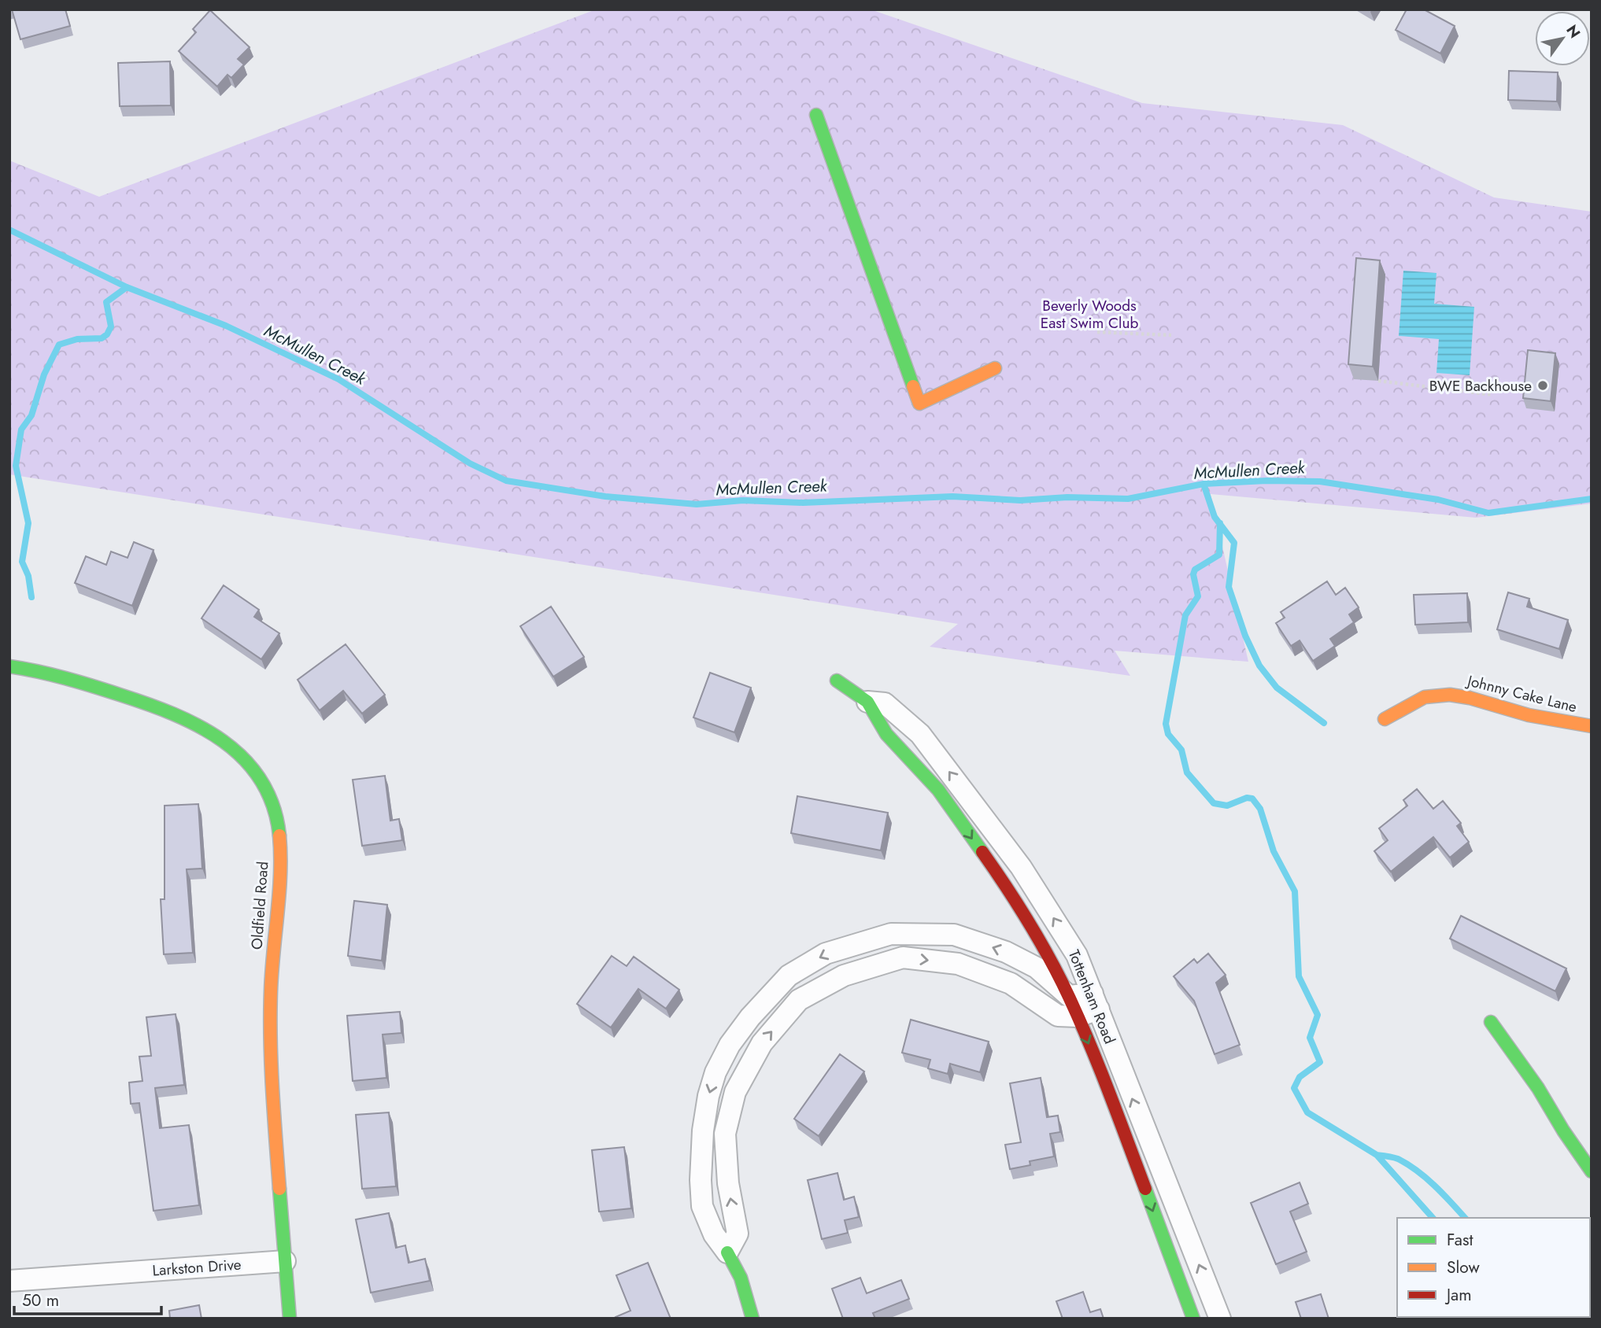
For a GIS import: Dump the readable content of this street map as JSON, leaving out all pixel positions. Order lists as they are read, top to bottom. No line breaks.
{"streets":{"street":["Johnny Cake Lane","Oldfield Road","Tottenham Road","Larkston Drive"]},"crossings":[["Oldfield Road","Larkston Drive"]],"water":["McMullen Creek"],"parks":["Beverly Woods East Swim Club"],"places":["BWE Backhouse"],"legend":["Fast","Slow","Jam"],"scale_bar":"50 m","north":"top right"}
